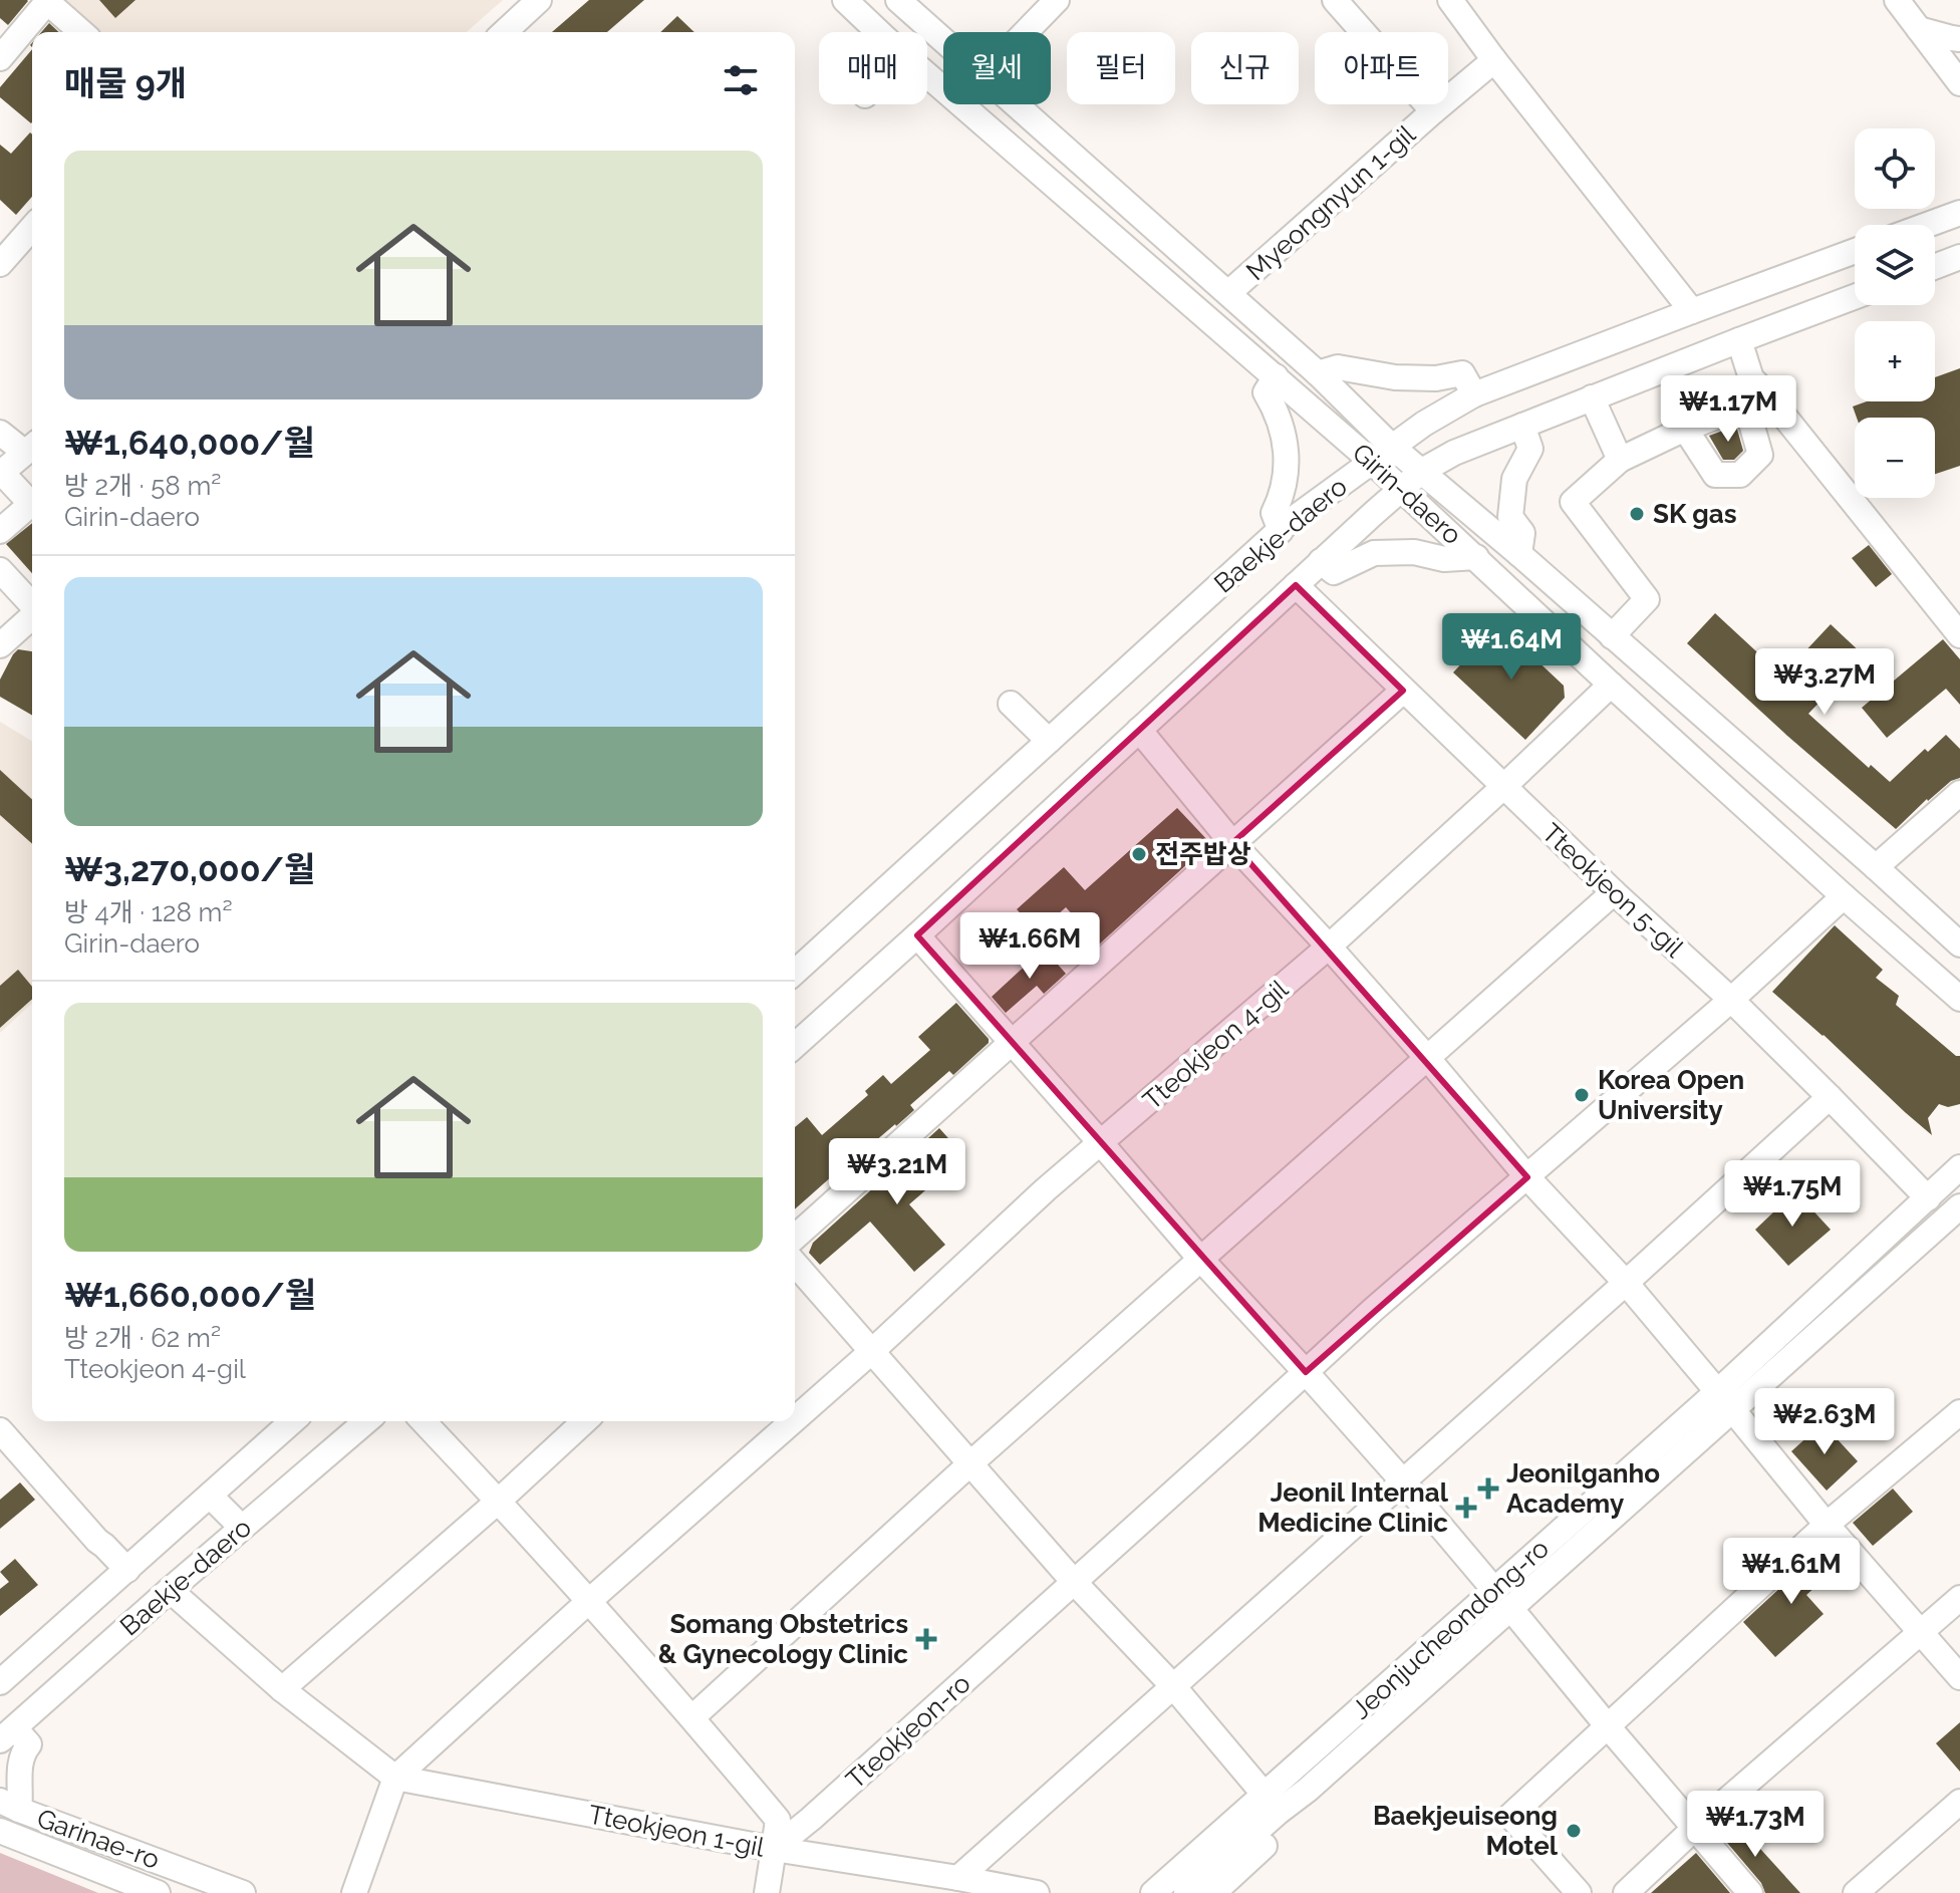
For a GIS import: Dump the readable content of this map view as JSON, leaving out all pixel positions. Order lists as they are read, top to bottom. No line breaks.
{"streets":{"street":["Myeongnyun 1-gil","Girin-daero","Baekje-daero","Tteokjeon 5-gil","Tteokjeon 4-gil","Jeonjucheondong-ro","Tteokjeon-ro","Tteokjeon 1-gil","Garinae-ro"]},"crossings":[["Myeongnyun 1-gil","Girin-daero"],["Girin-daero","Baekje-daero"],["Girin-daero","Tteokjeon 4-gil"],["Baekje-daero","Tteokjeon 5-gil"],["Baekje-daero","Tteokjeon 1-gil"],["Tteokjeon 5-gil","Tteokjeon 4-gil"],["Tteokjeon 5-gil","Jeonjucheondong-ro"],["Tteokjeon-ro","Tteokjeon 1-gil"]],"places":{"other":["SK gas","전주밥상","Korea Open University","Baekjeuiseong Motel"],"health":["Jeonilganho Academy","Jeonil Internal Medicine Clinic","Somang Obstetrics & Gynecology Clinic"]},"page":{"chip":["매매","월세","필터","신규","아파트"],"heading":"매물 9개","map_buttons":["+","−"],"list":[{"name":"₩1,640,000/월","note":"방 2개 · 58 m² · Girin-daero"},{"name":"₩3,270,000/월","note":"방 4개 · 128 m² · Girin-daero"},{"name":"₩1,660,000/월","note":"방 2개 · 62 m² · Tteokjeon 4-gil"}],"price":["₩1.17M","₩1.64M","₩3.27M","₩1.66M","₩3.21M","₩1.75M","₩2.63M","₩1.61M","₩1.73M"]}}
